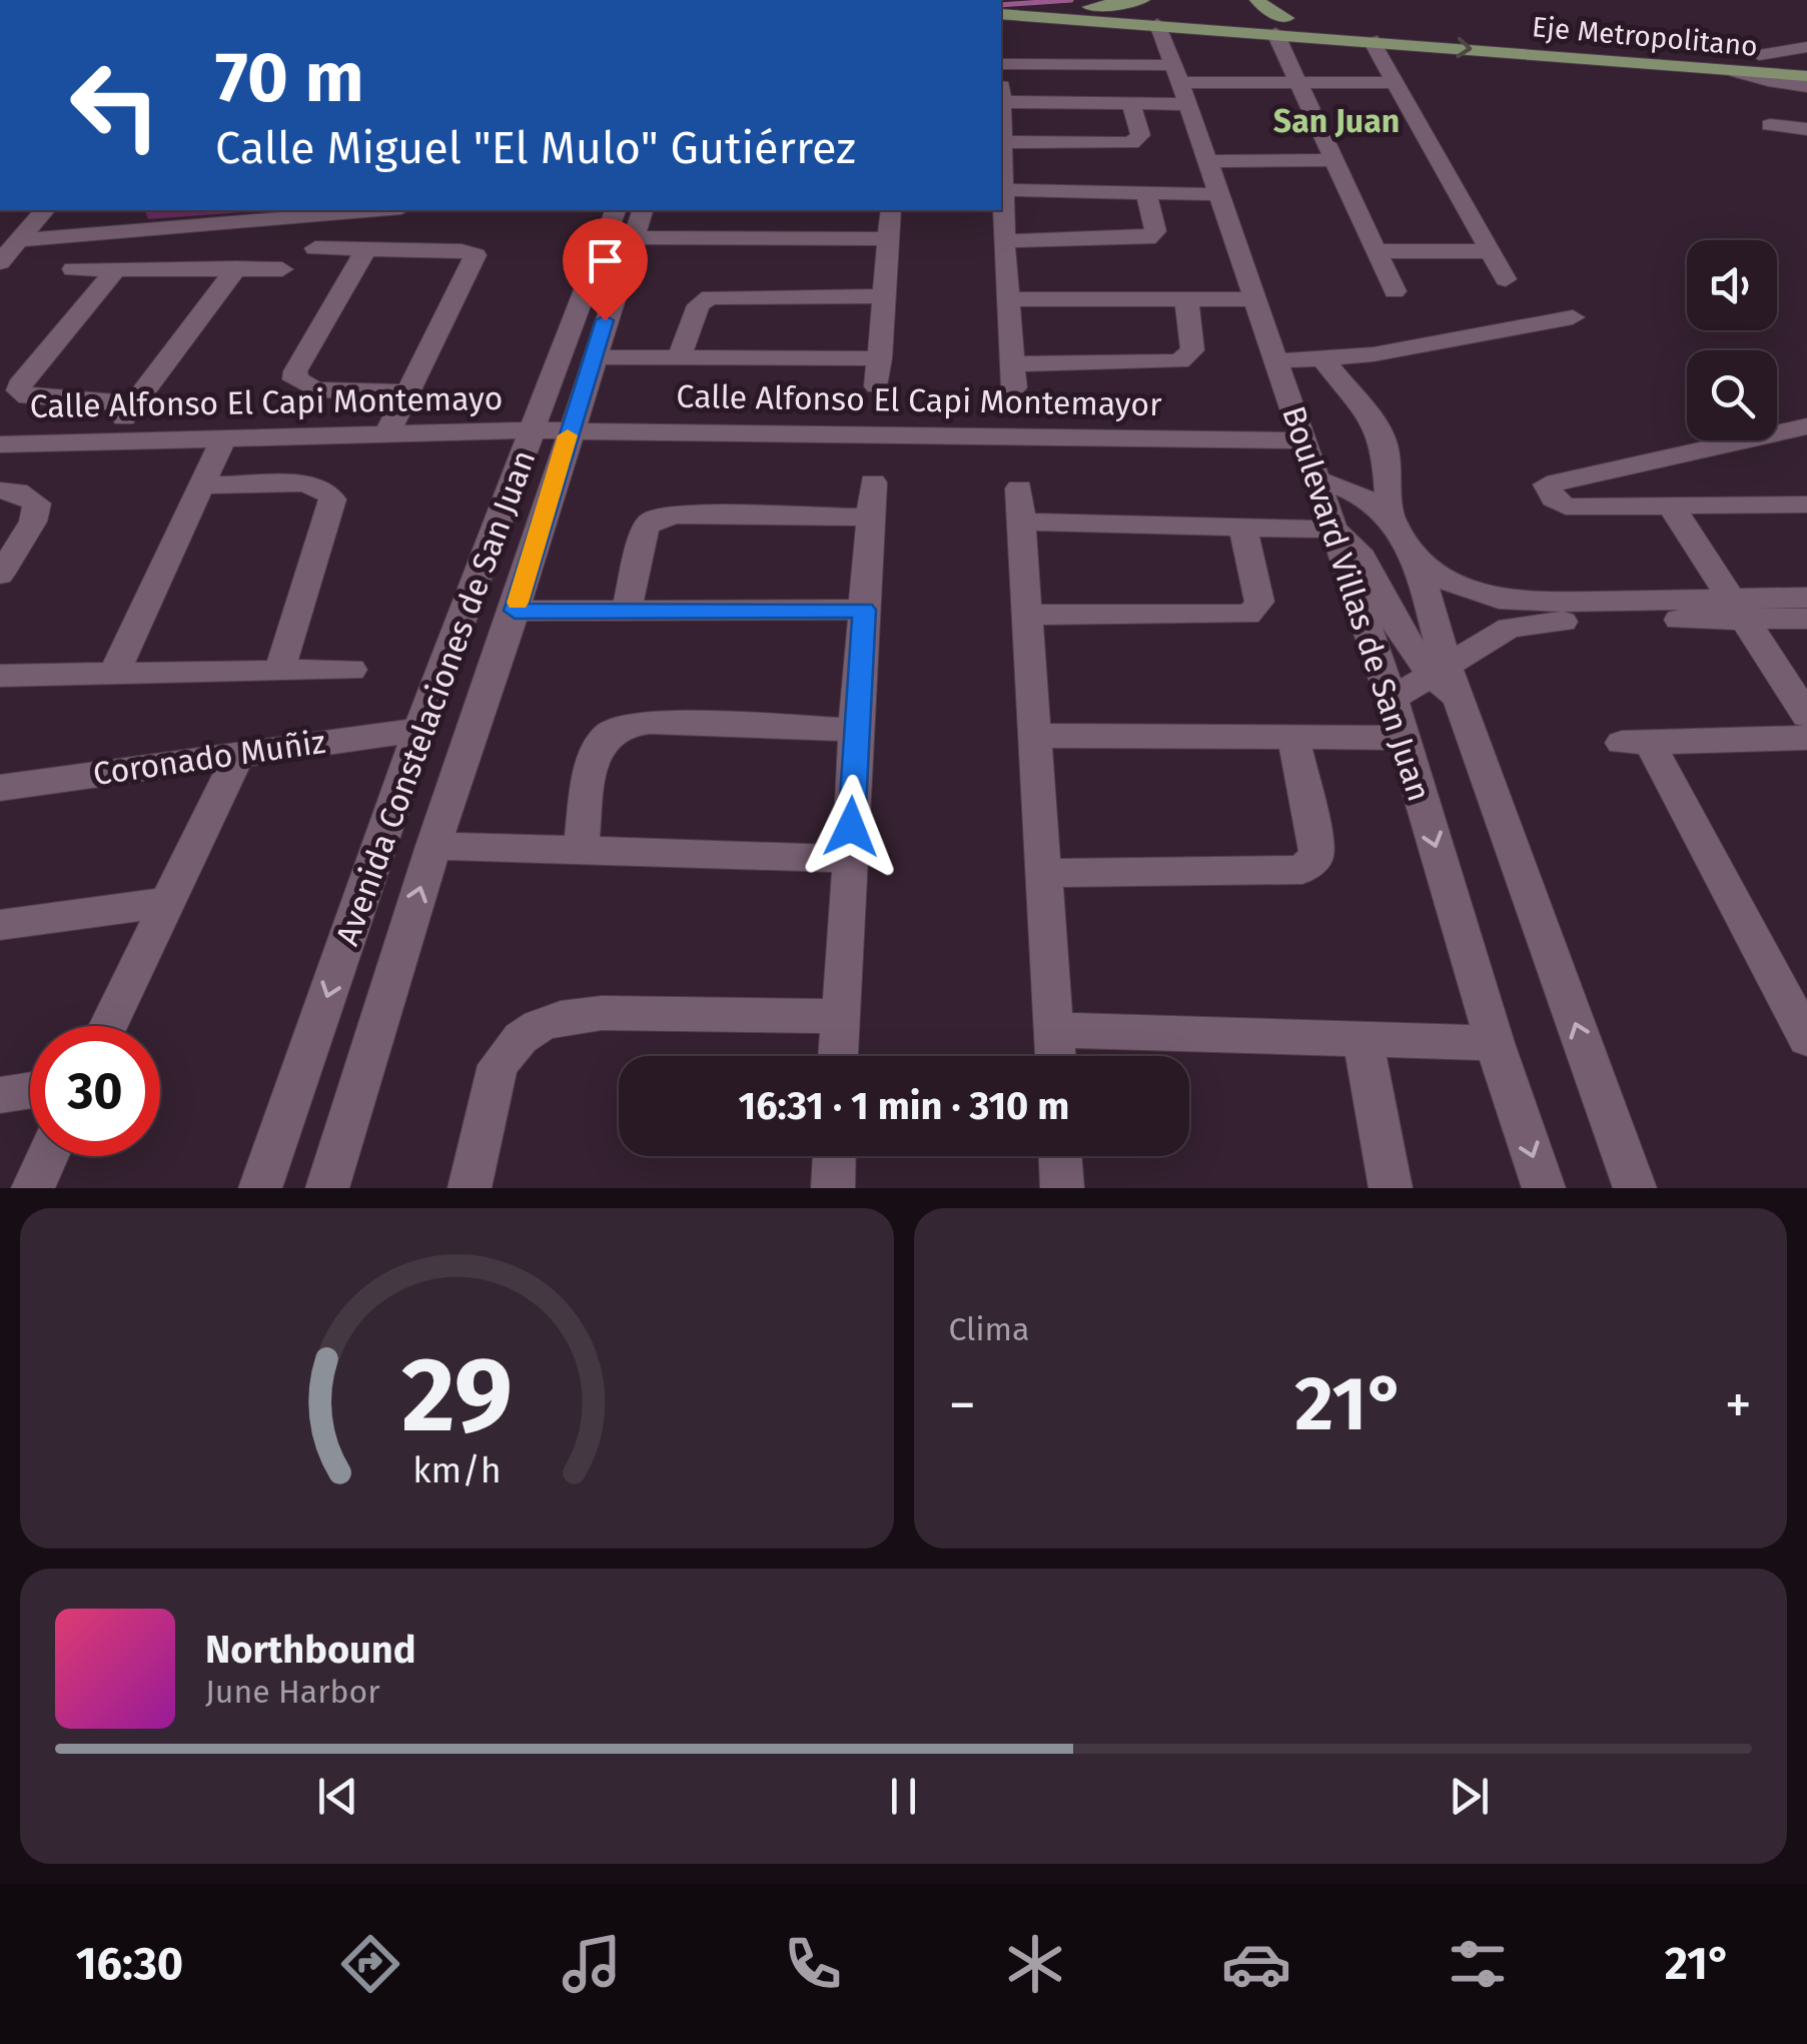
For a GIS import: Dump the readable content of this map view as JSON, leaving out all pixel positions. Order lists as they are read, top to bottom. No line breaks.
{"streets":{"main road":["Eje Metropolitano"],"street":["Calle Alfonso El Capi Montemayor","Calle Alfonso El Capi Montemayo","Boulevard Villas de San Juan","Avenida Constelaciones de San Juan","Coronado Muñiz"]},"crossings":[["Eje Metropolitano","Boulevard Villas de San Juan"],["Calle Alfonso El Capi Montemayor","Calle Alfonso El Capi Montemayo"],["Calle Alfonso El Capi Montemayor","Boulevard Villas de San Juan"],["Calle Alfonso El Capi Montemayor","Avenida Constelaciones de San Juan"],["Calle Alfonso El Capi Montemayo","Avenida Constelaciones de San Juan"],["Avenida Constelaciones de San Juan","Coronado Muñiz"]],"districts":["San Juan"],"page":{"turn":["70 m","Calle Miguel \"El Mulo\" Gutiérrez"],"limit":"30","trip":"16:31 · 1 min · 310 m","tile":"Clima","heat":["−","21°","+"],"song":["Northbound","June Harbor"],"tabs":["16:30","21°"],"gauge":["29","km/h"]}}
